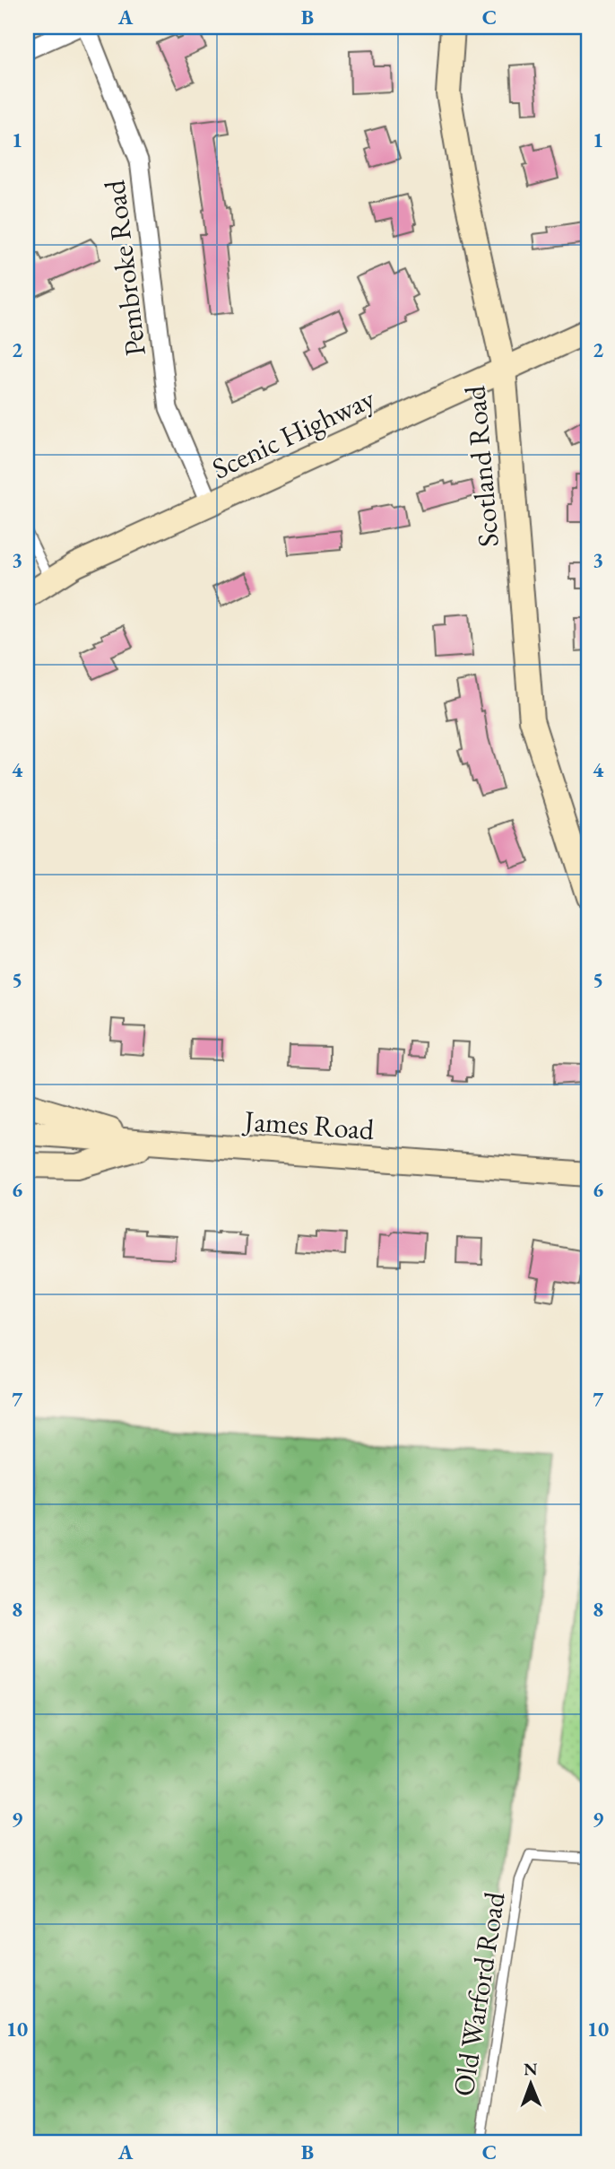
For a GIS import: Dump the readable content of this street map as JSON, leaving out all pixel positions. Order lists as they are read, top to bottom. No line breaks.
{"streets":{"street":["Pembroke Road","Scenic Highway","Scotland Road","James Road"],"lane":["Old Warford Road"]},"crossings":[["Pembroke Road","Scenic Highway"],["Scenic Highway","Scotland Road"]],"north":"top","grid":{"columns":["A","B","C"],"rows":["1","2","3","4","5","6","7","8","9","10"]}}
